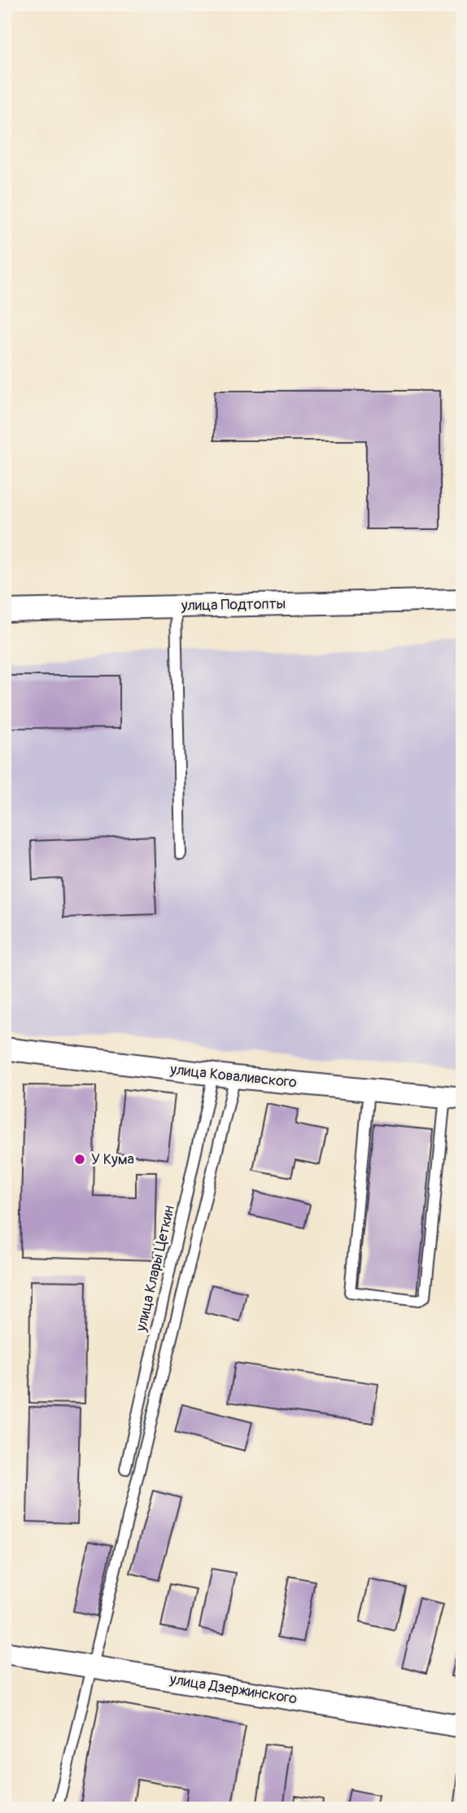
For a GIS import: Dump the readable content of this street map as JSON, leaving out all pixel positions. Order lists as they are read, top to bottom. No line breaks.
{"streets":{"street":["улица Подтопты","улица Коваливского","улица Дзержинского"],"lane":["улица Клары Цеткин"]},"crossings":[["улица Коваливского","улица Клары Цеткин"]],"places":["У Кума"]}
